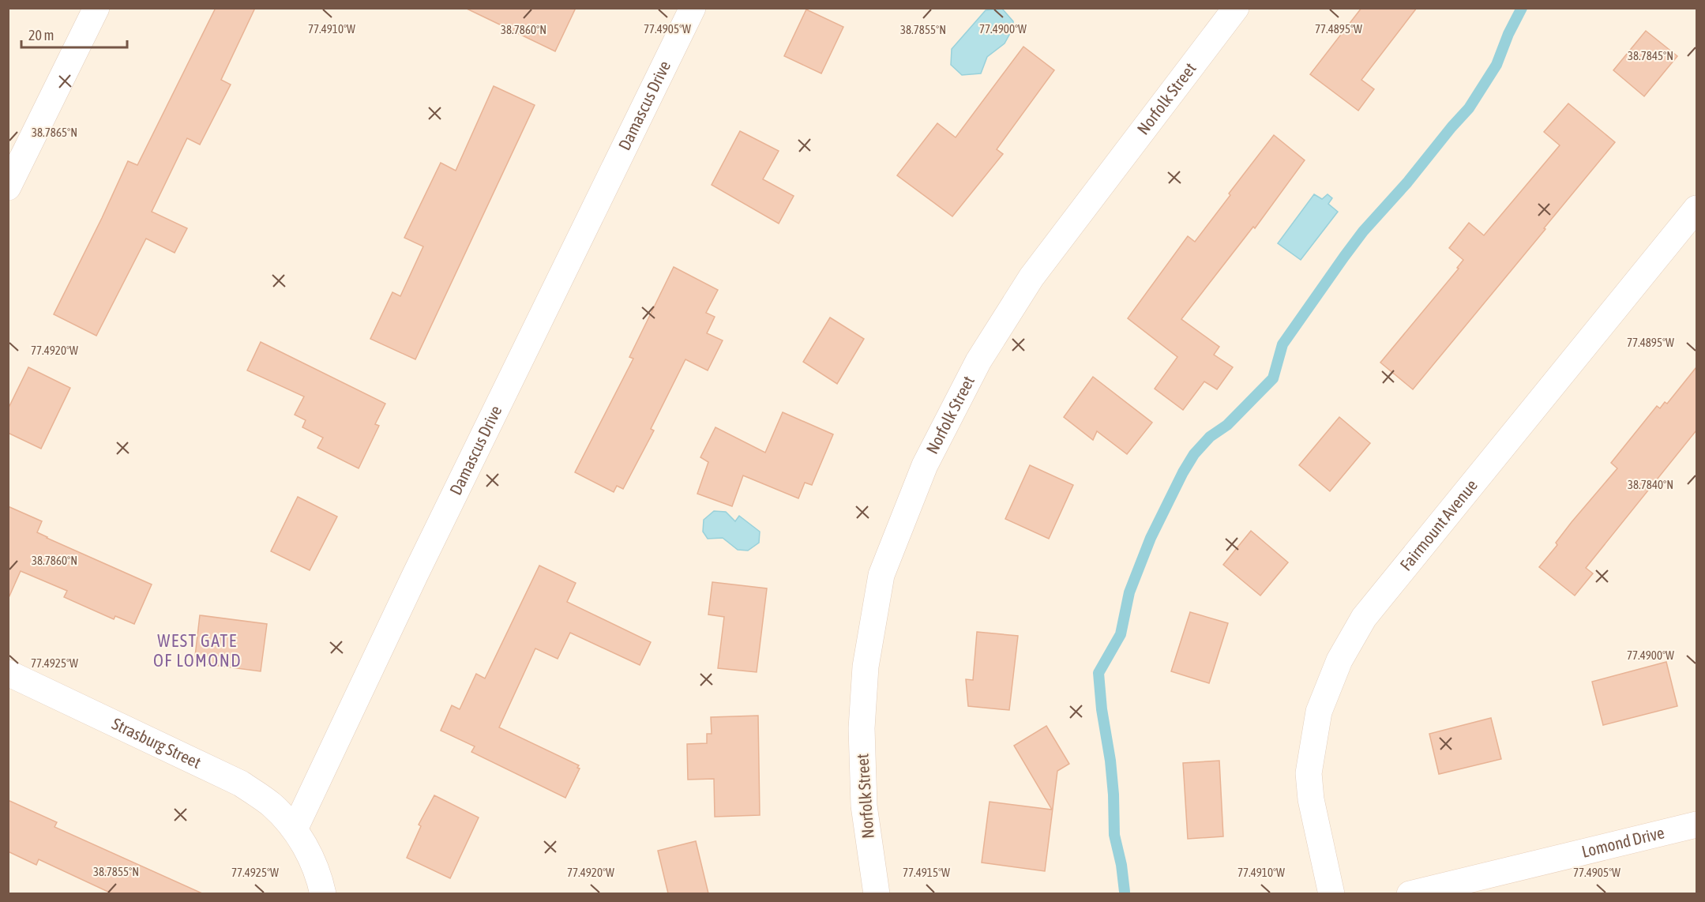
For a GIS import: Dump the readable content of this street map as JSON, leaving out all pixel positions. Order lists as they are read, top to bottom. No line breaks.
{"streets":{"street":["Norfolk Street","Damascus Drive","Fairmount Avenue","Strasburg Street","Lomond Drive"]},"crossings":[["Damascus Drive","Strasburg Street"]],"districts":["WEST GATE OF LOMOND"],"scale_bar":"20 m","coordinates":["77.4910°W","77.4905°W","77.4900°W","77.4895°W","38.7860°N","38.7855°N","38.7845°N","38.7865°N","77.4920°W","38.7840°N","77.4925°W","77.4915°W"]}
